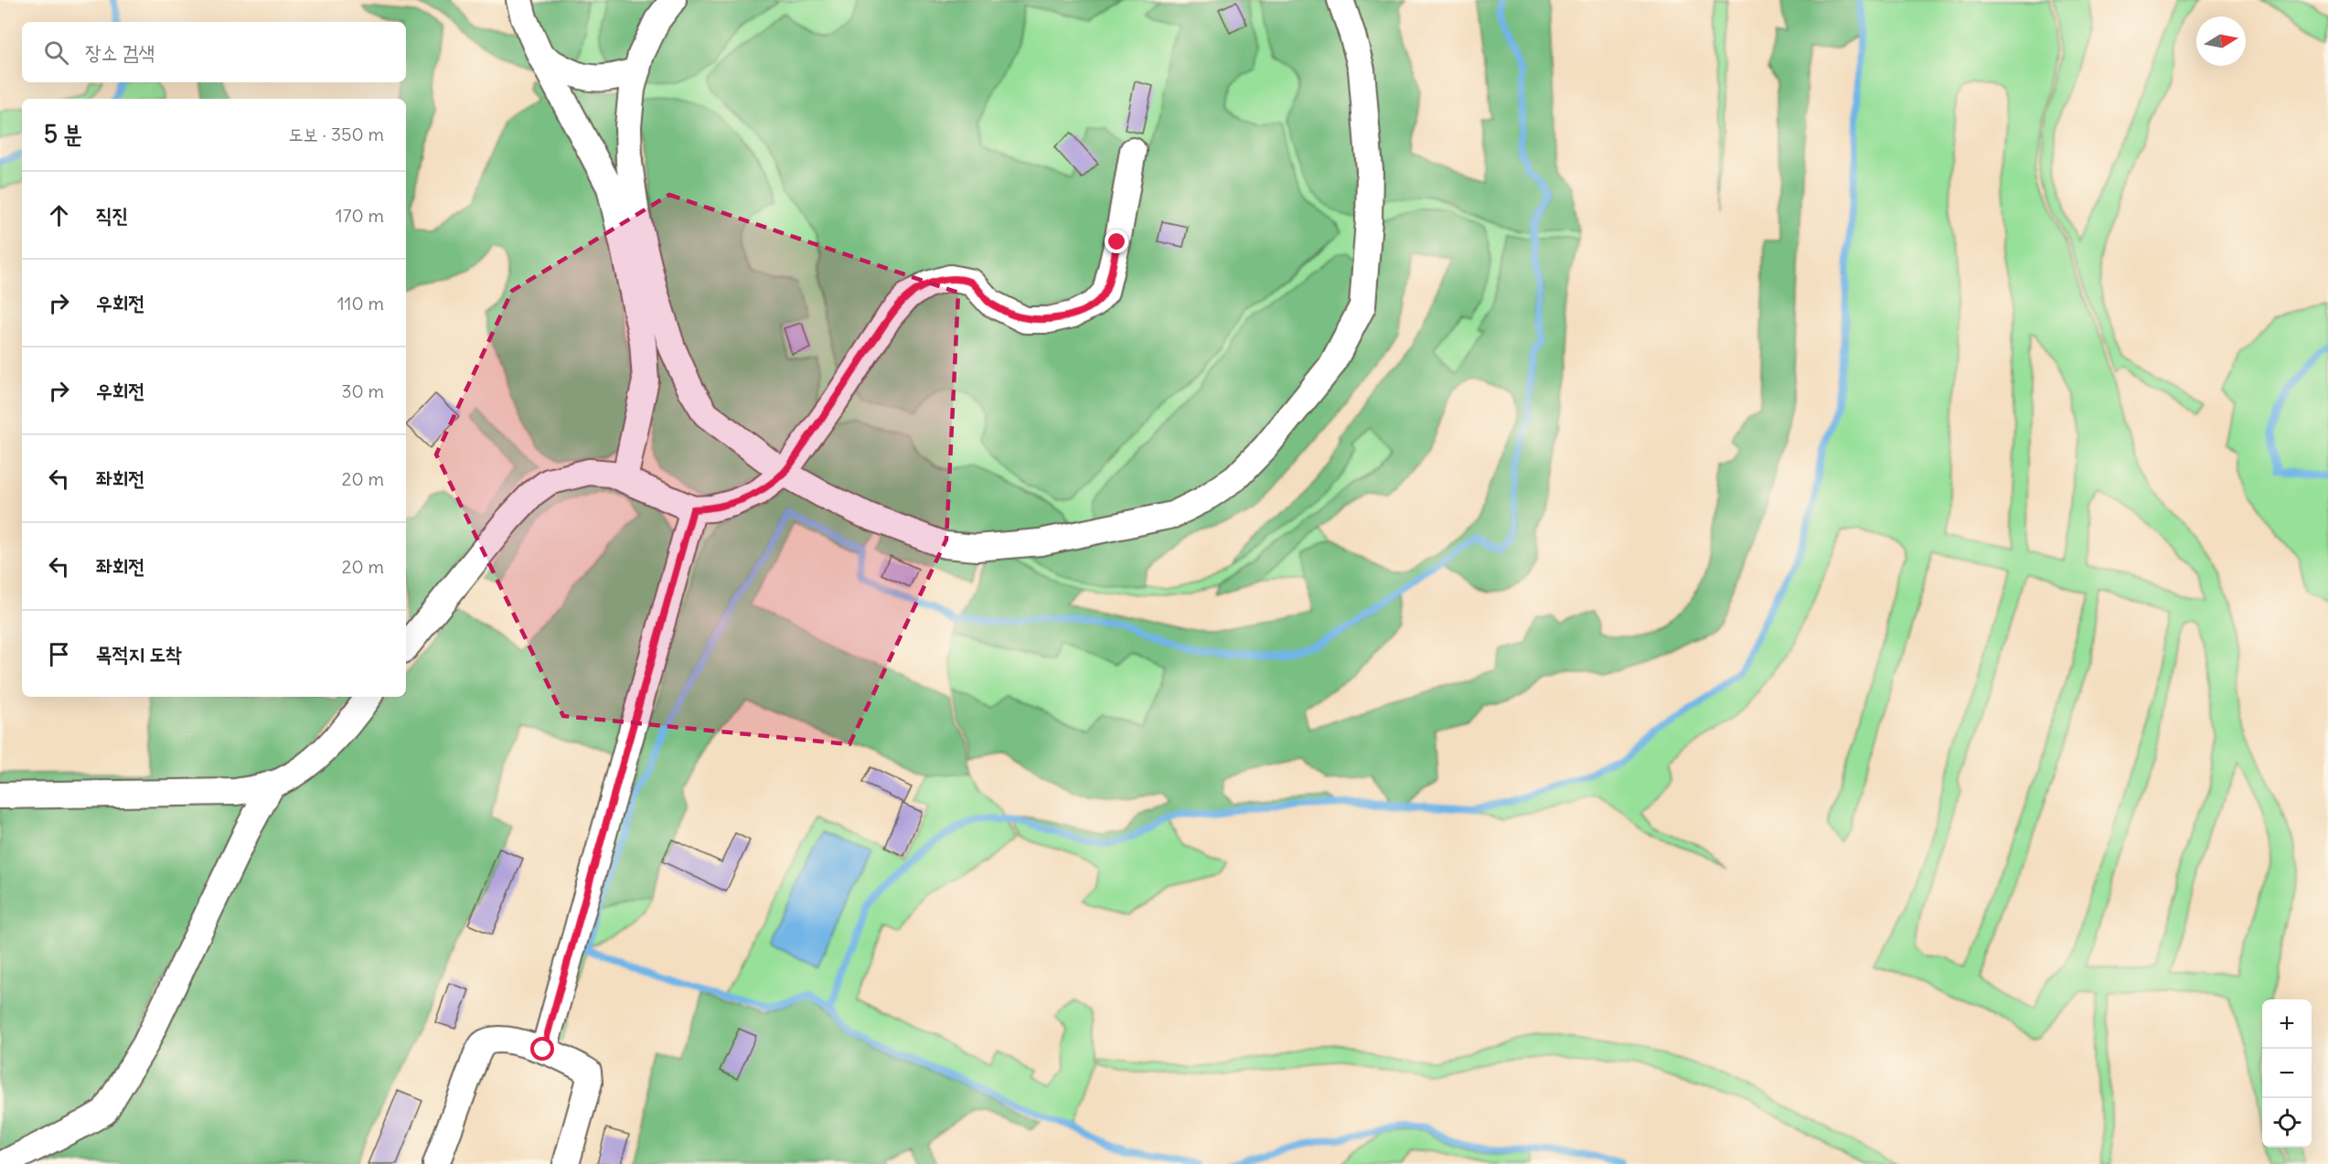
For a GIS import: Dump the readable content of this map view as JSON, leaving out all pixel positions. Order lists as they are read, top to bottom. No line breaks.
{"north":"right","page":{"search":"장소 검색","heading":["5 분","도보 · 350 m"],"list":[["직진","170 m"],["우회전","110 m"],["우회전","30 m"],["좌회전","20 m"],["좌회전","20 m"],"목적지 도착"],"map_buttons":["+","−"]}}
